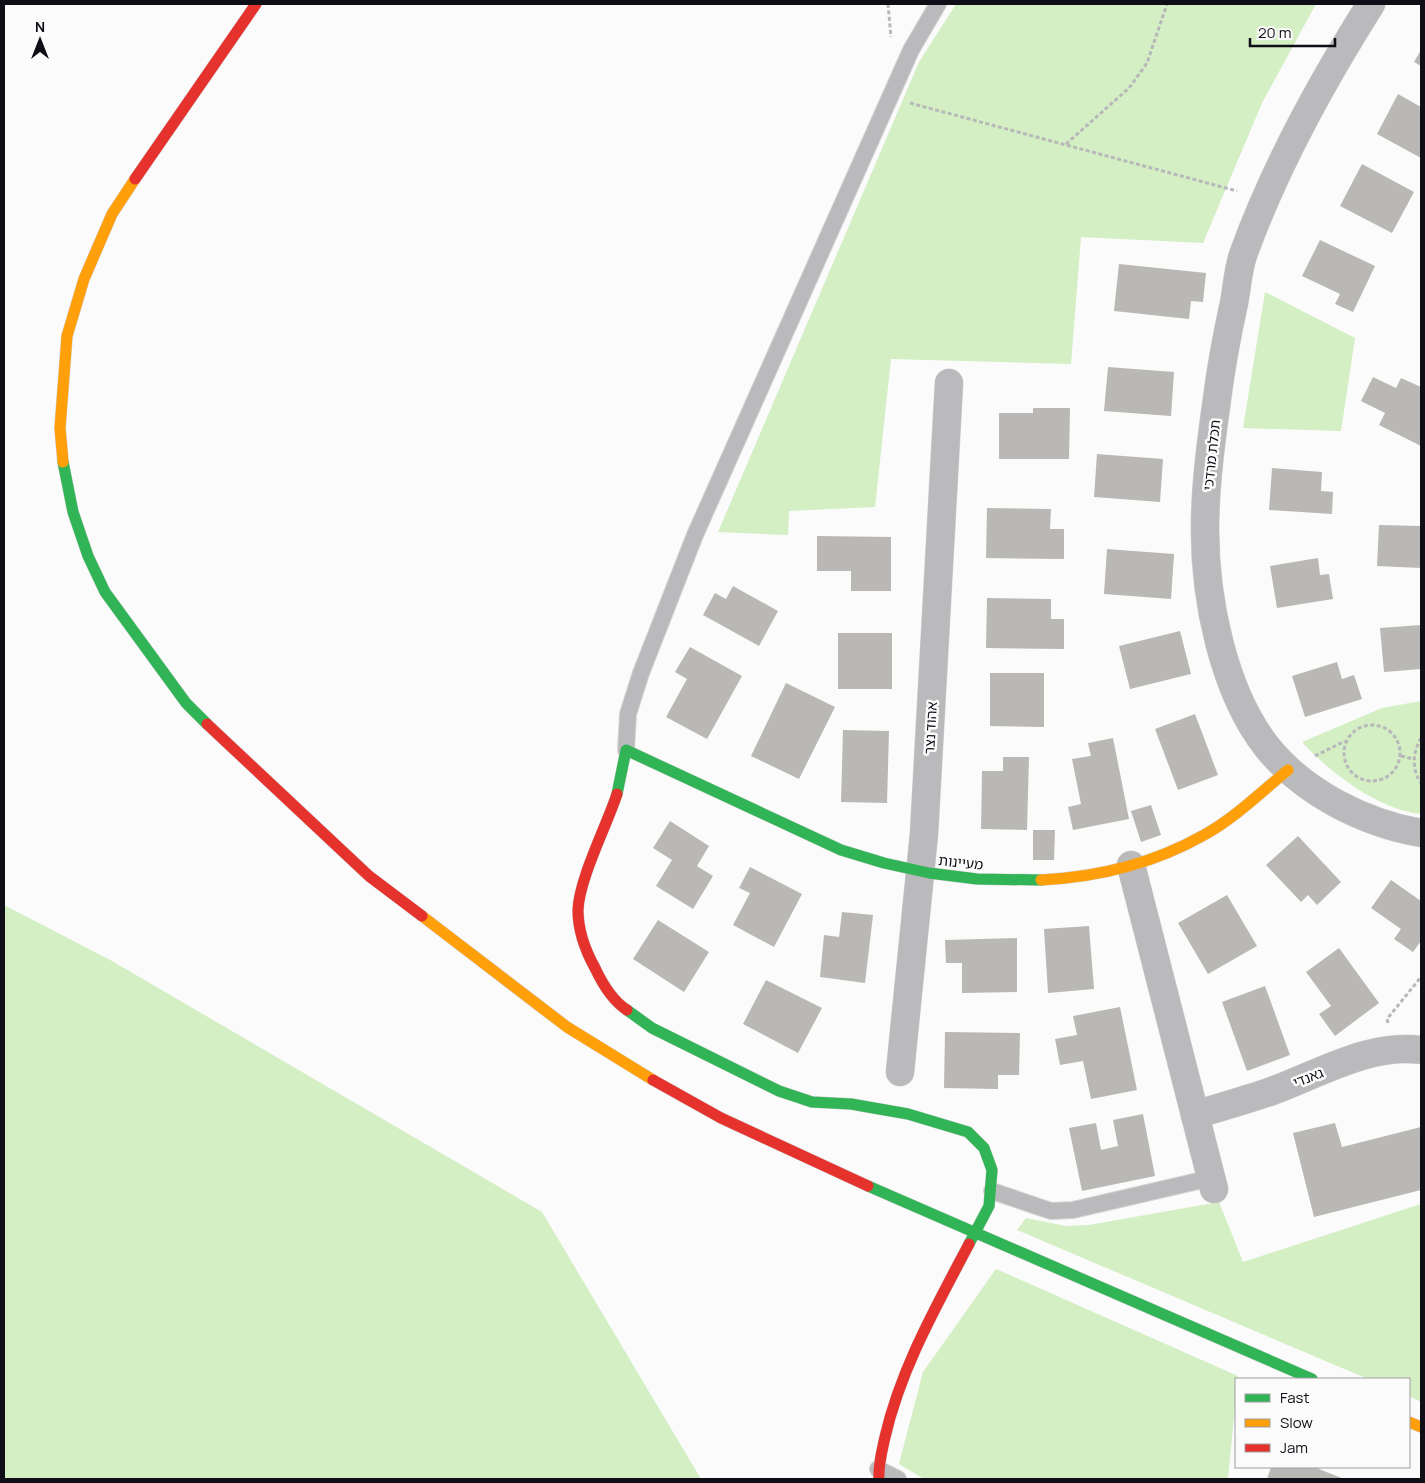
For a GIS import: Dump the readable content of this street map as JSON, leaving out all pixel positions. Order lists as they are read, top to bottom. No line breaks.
{"streets":{"street":["תכלת מרדכי","אהוד נצר","מעיינות","גאנדי"]},"crossings":[["תכלת מרדכי","מעיינות"],["אהוד נצר","מעיינות"]],"legend":["Fast","Slow","Jam"],"scale_bar":"20 m","north":"top"}
